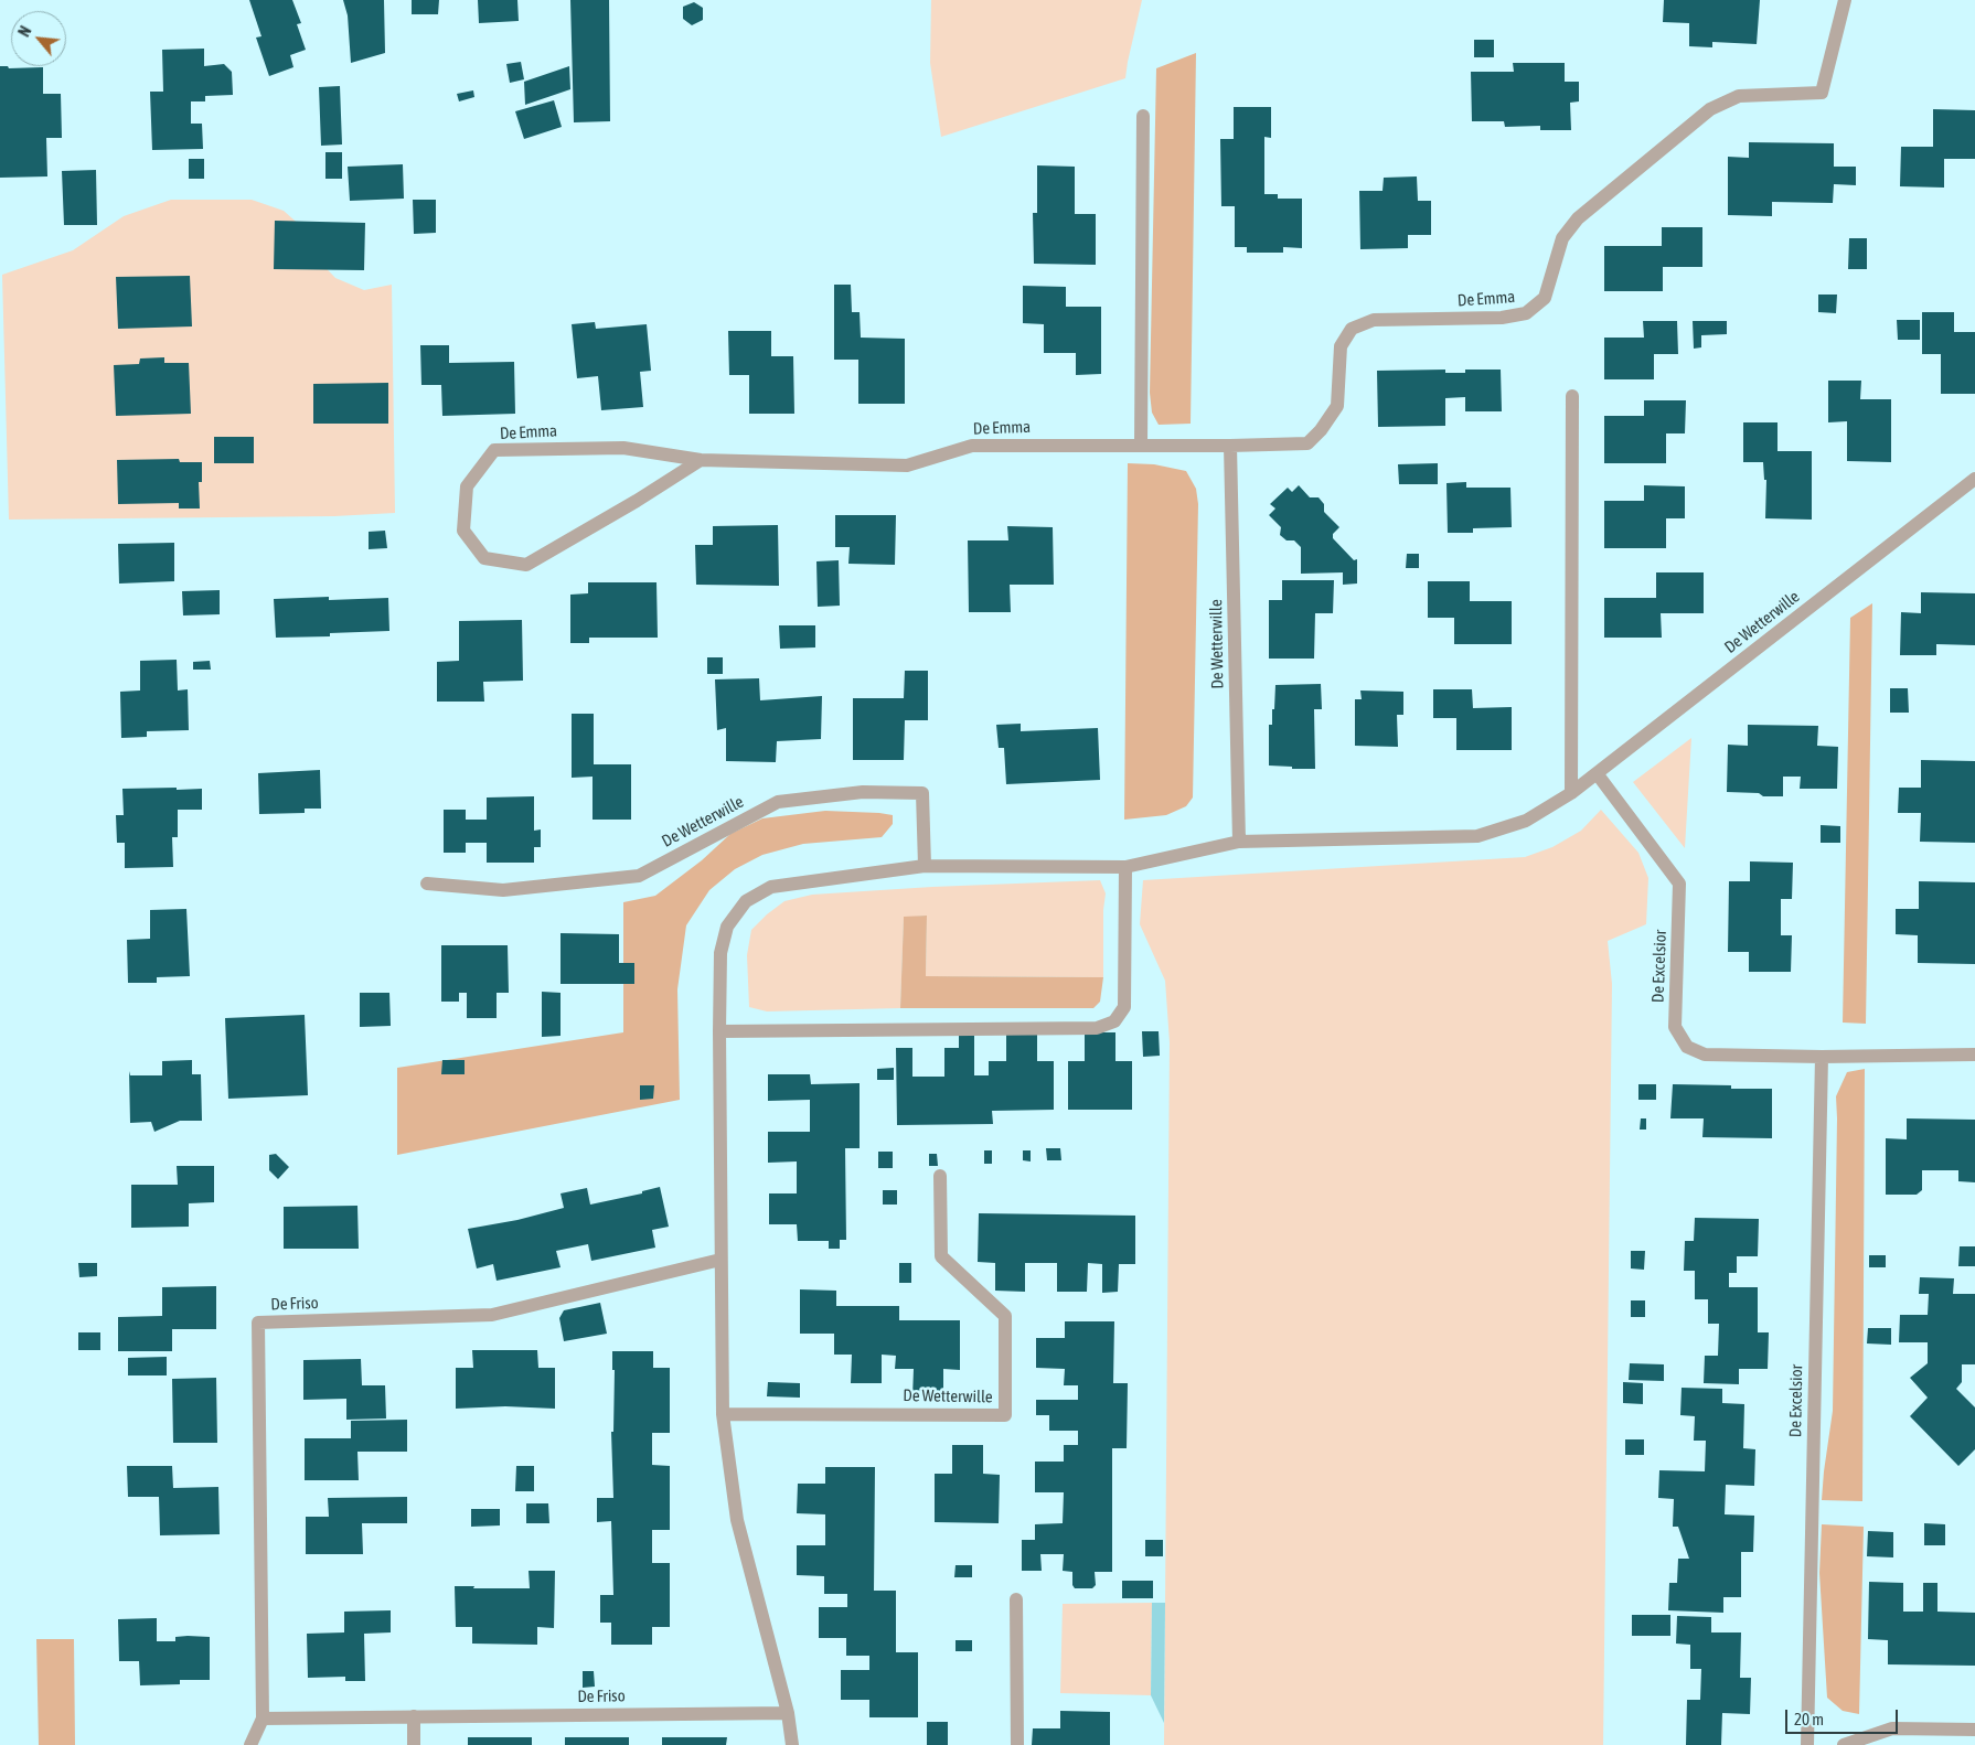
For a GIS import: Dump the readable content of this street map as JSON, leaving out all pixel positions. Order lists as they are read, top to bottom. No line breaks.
{"streets":{"street":["De Emma","De Wetterwille","De Excelsior","De Friso"]},"crossings":[["De Emma","De Wetterwille"],["De Wetterwille","De Excelsior"],["De Wetterwille","De Friso"]],"scale_bar":"20 m","north":"top left"}
